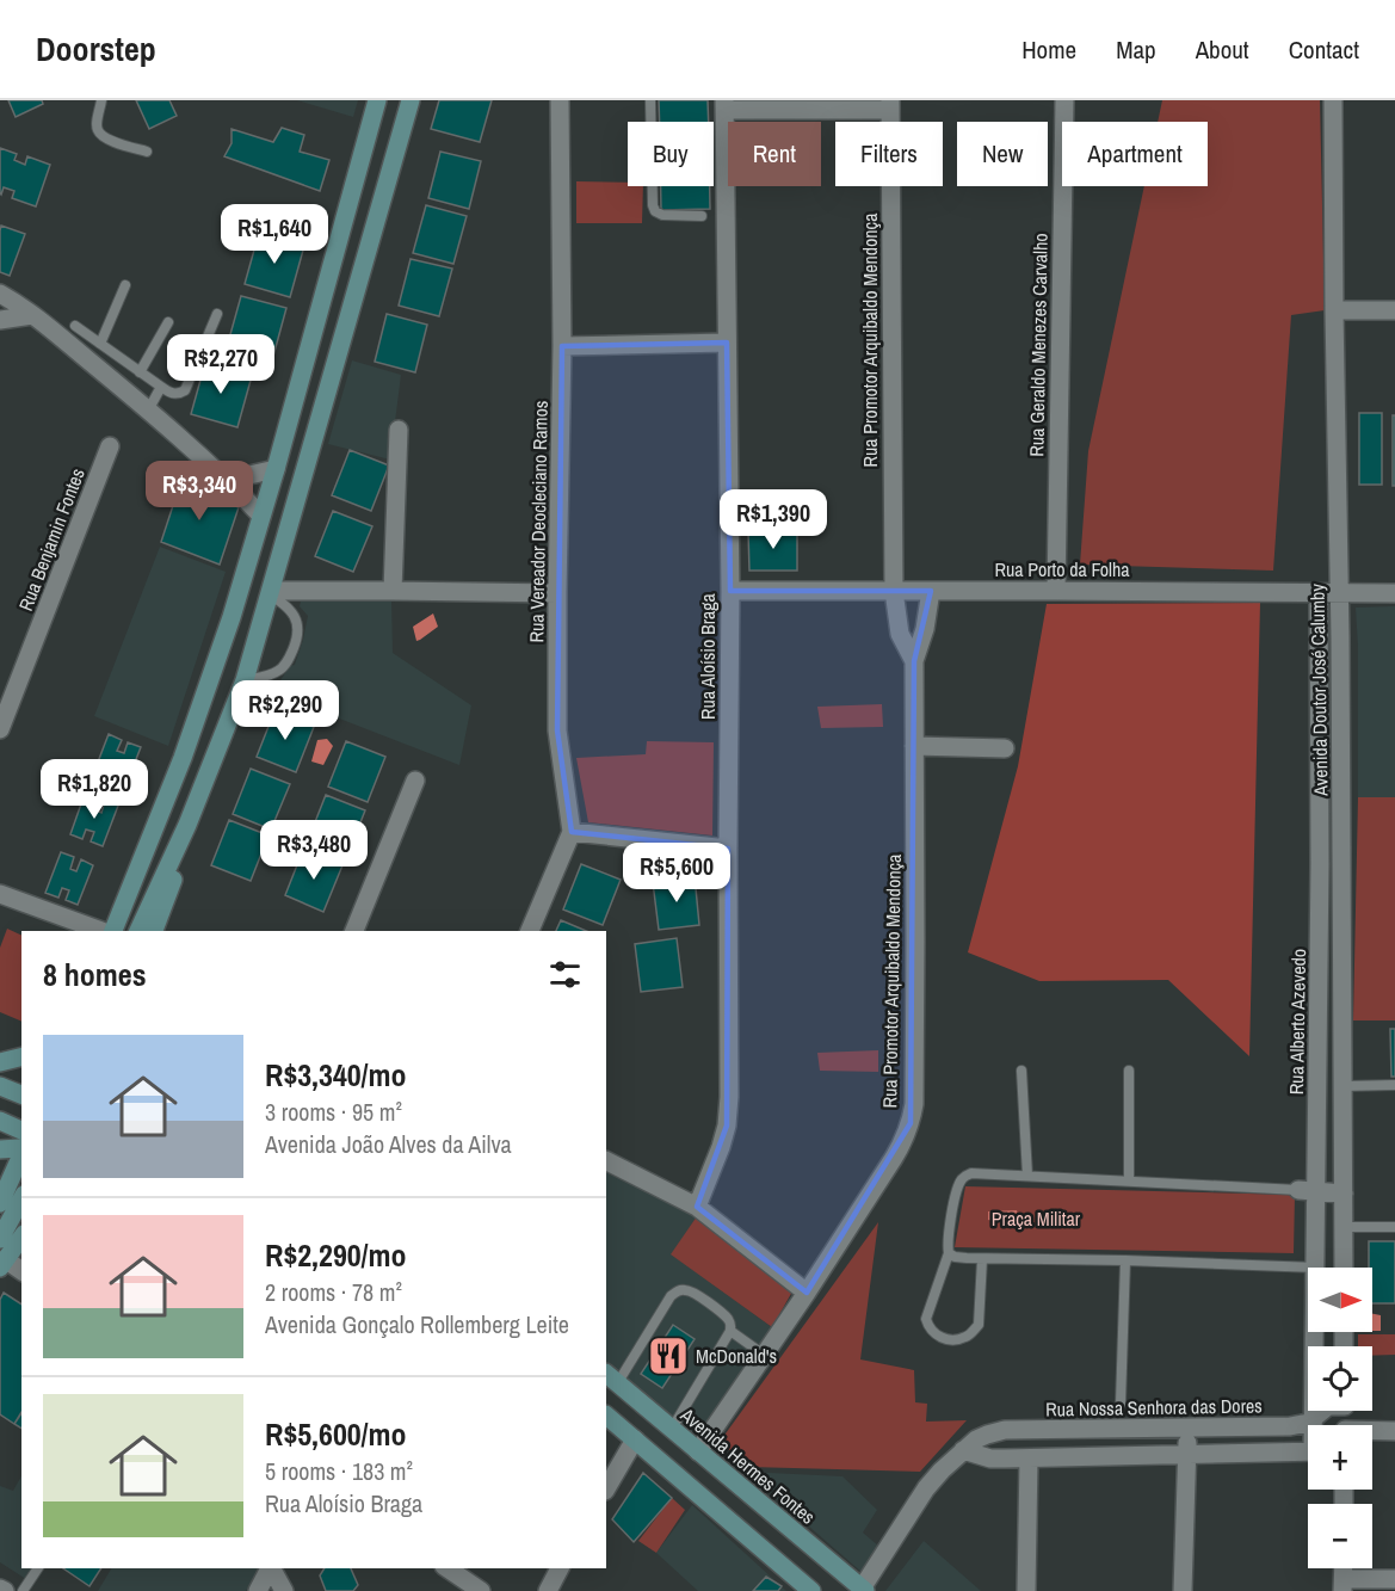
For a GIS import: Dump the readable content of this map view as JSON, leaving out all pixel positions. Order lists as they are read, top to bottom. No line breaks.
{"streets":{"main road":["Avenida Hermes Fontes"],"street":["Rua Promotor Arquibaldo Mendonça","Rua Geraldo Menezes Carvalho","Rua Vereador Deocleciano Ramos","Rua Benjamin Fontes","Rua Porto da Folha","Rua Aloísio Braga","Avenida Doutor José Calumby","Rua Alberto Azevedo","Rua Nossa Senhora das Dores"]},"crossings":[["Rua Promotor Arquibaldo Mendonça","Rua Porto da Folha"],["Rua Promotor Arquibaldo Mendonça","Avenida Hermes Fontes"],["Rua Geraldo Menezes Carvalho","Rua Porto da Folha"],["Rua Porto da Folha","Rua Aloísio Braga"],["Rua Porto da Folha","Avenida Doutor José Calumby"],["Rua Porto da Folha","Rua Alberto Azevedo"],["Rua Alberto Azevedo","Rua Nossa Senhora das Dores"],["Rua Nossa Senhora das Dores","Avenida Hermes Fontes"]],"parks":["Praça Militar"],"places":{"restaurant":["McDonald's"]},"north":"right","page":{"header":"Doorstep","nav":["Home","Map","About","Contact"],"chip":["Buy","Rent","Filters","New","Apartment"],"price":["R$1,640","R$2,270","R$3,340","R$1,390","R$2,290","R$1,820","R$3,480","R$5,600"],"heading":"8 homes","list":[{"name":"R$3,340/mo","note":"3 rooms · 95 m² · Avenida João Alves da Ailva"},{"name":"R$2,290/mo","note":"2 rooms · 78 m² · Avenida Gonçalo Rollemberg Leite"},{"name":"R$5,600/mo","note":"5 rooms · 183 m² · Rua Aloísio Braga"}],"map_buttons":["+","−"]}}
